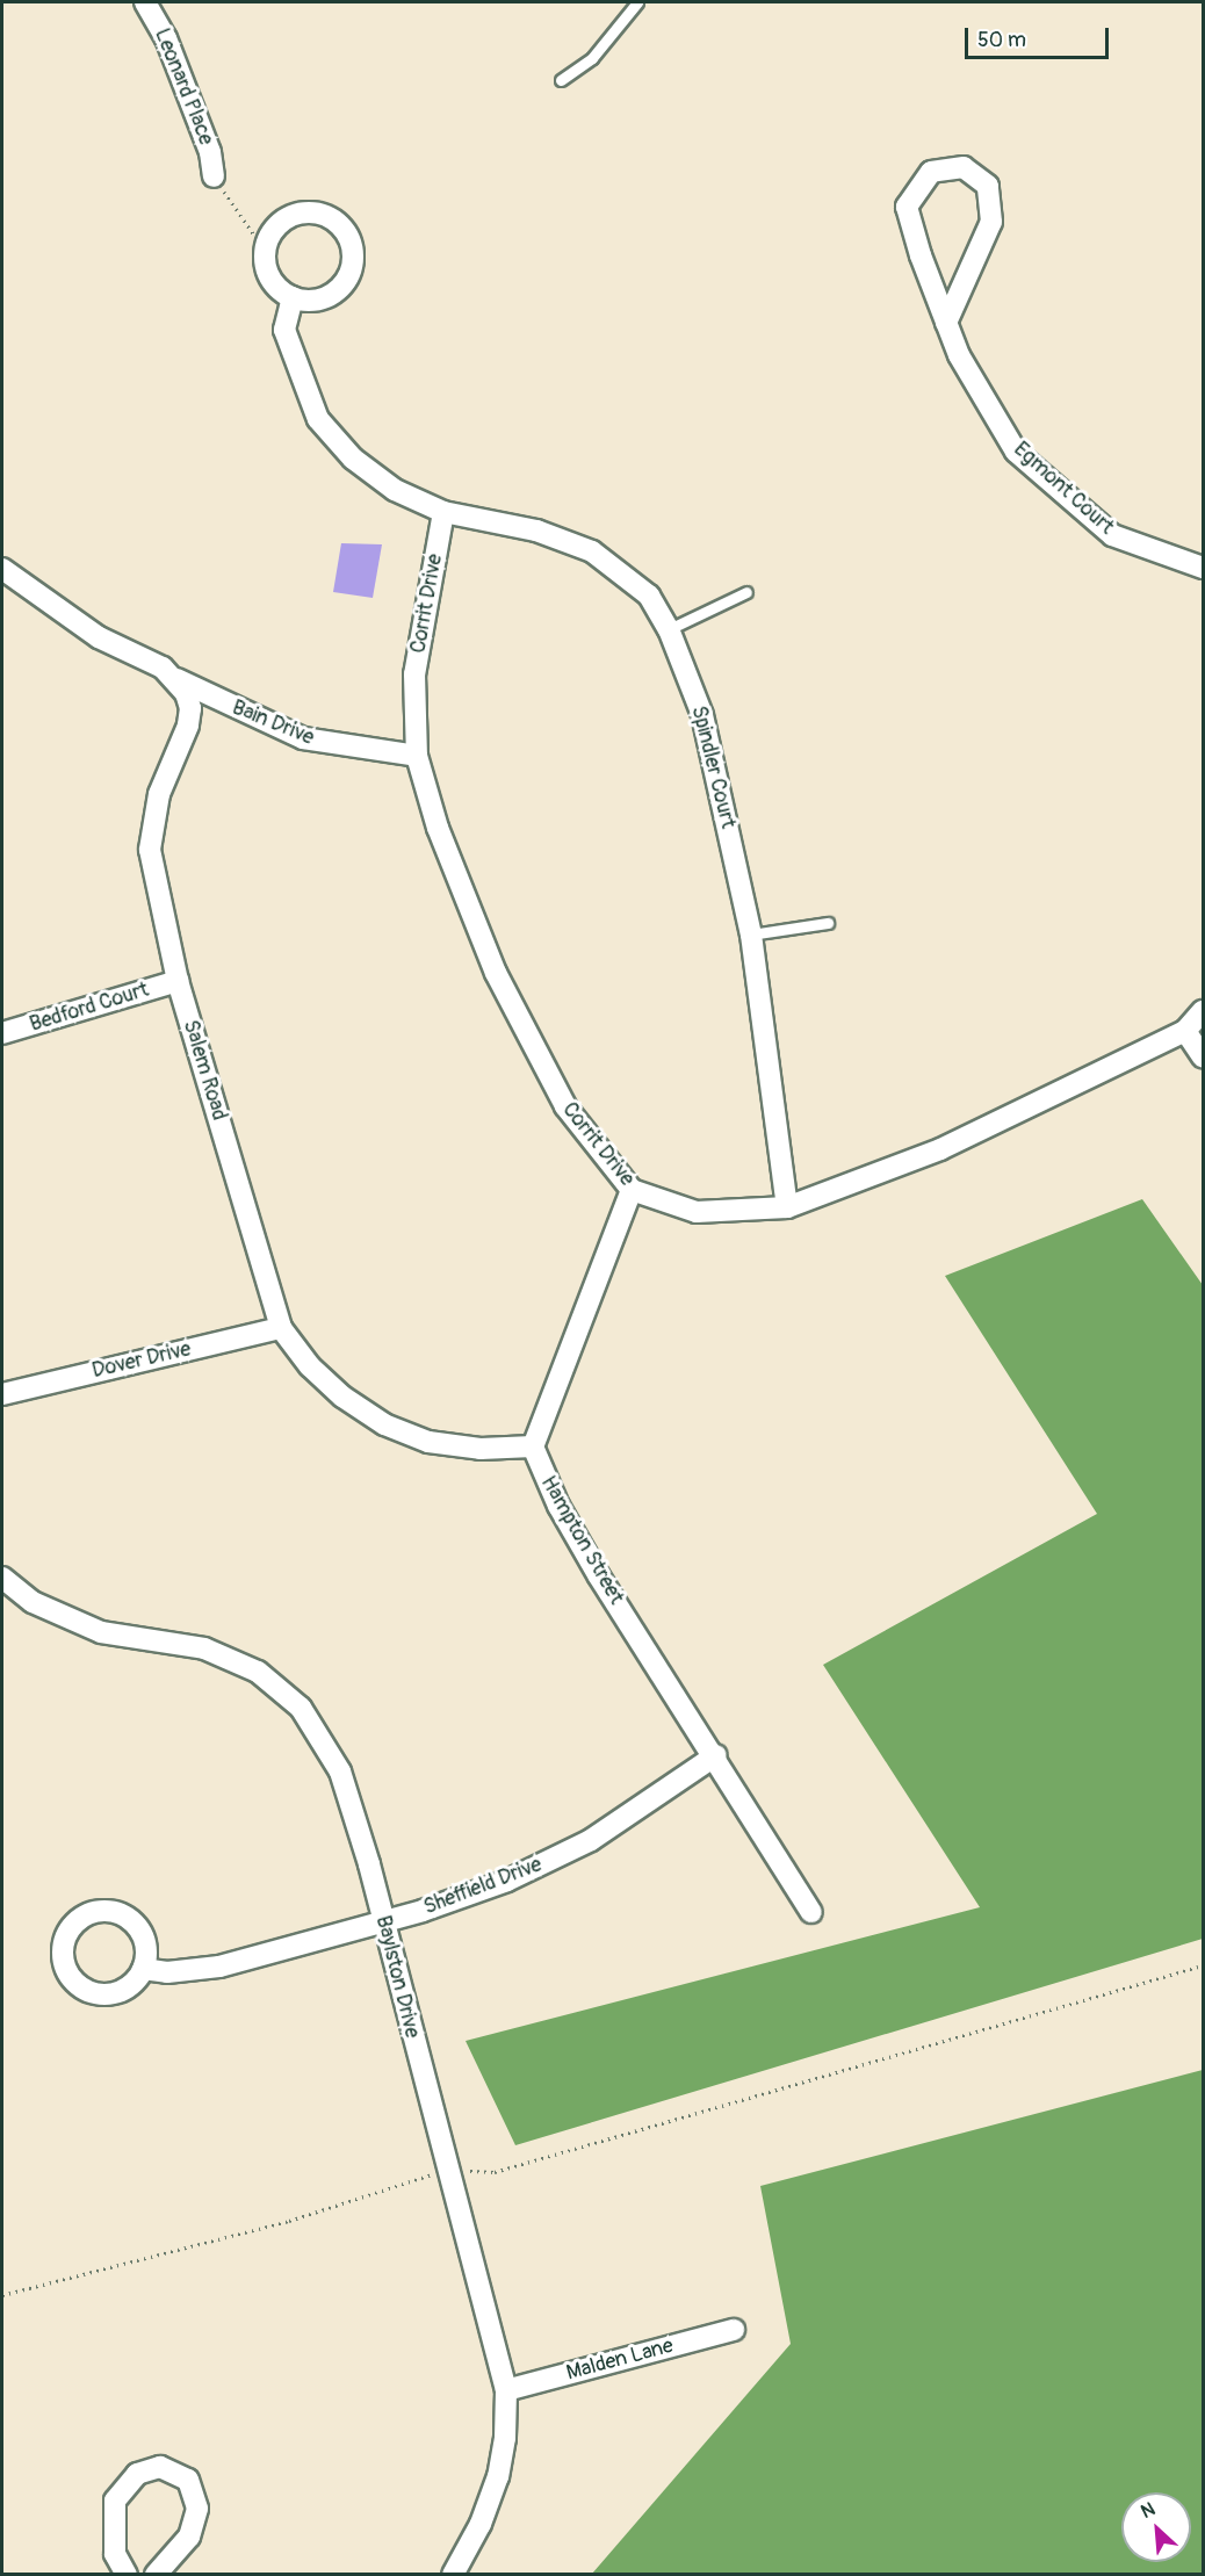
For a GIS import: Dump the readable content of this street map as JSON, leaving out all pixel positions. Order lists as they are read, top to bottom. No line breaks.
{"streets":{"street":["Leonard Place","Egmont Court","Corrit Drive","Bain Drive","Spindler Court","Bedford Court","Salem Road","Dover Drive","Hampton Street","Sheffield Drive","Baylston Drive","Malden Lane"]},"crossings":[["Corrit Drive","Bain Drive"],["Corrit Drive","Spindler Court"],["Bain Drive","Salem Road"],["Bedford Court","Salem Road"],["Salem Road","Dover Drive"],["Salem Road","Hampton Street"],["Hampton Street","Sheffield Drive"],["Sheffield Drive","Baylston Drive"],["Baylston Drive","Malden Lane"]],"scale_bar":"50 m","north":"top left"}
